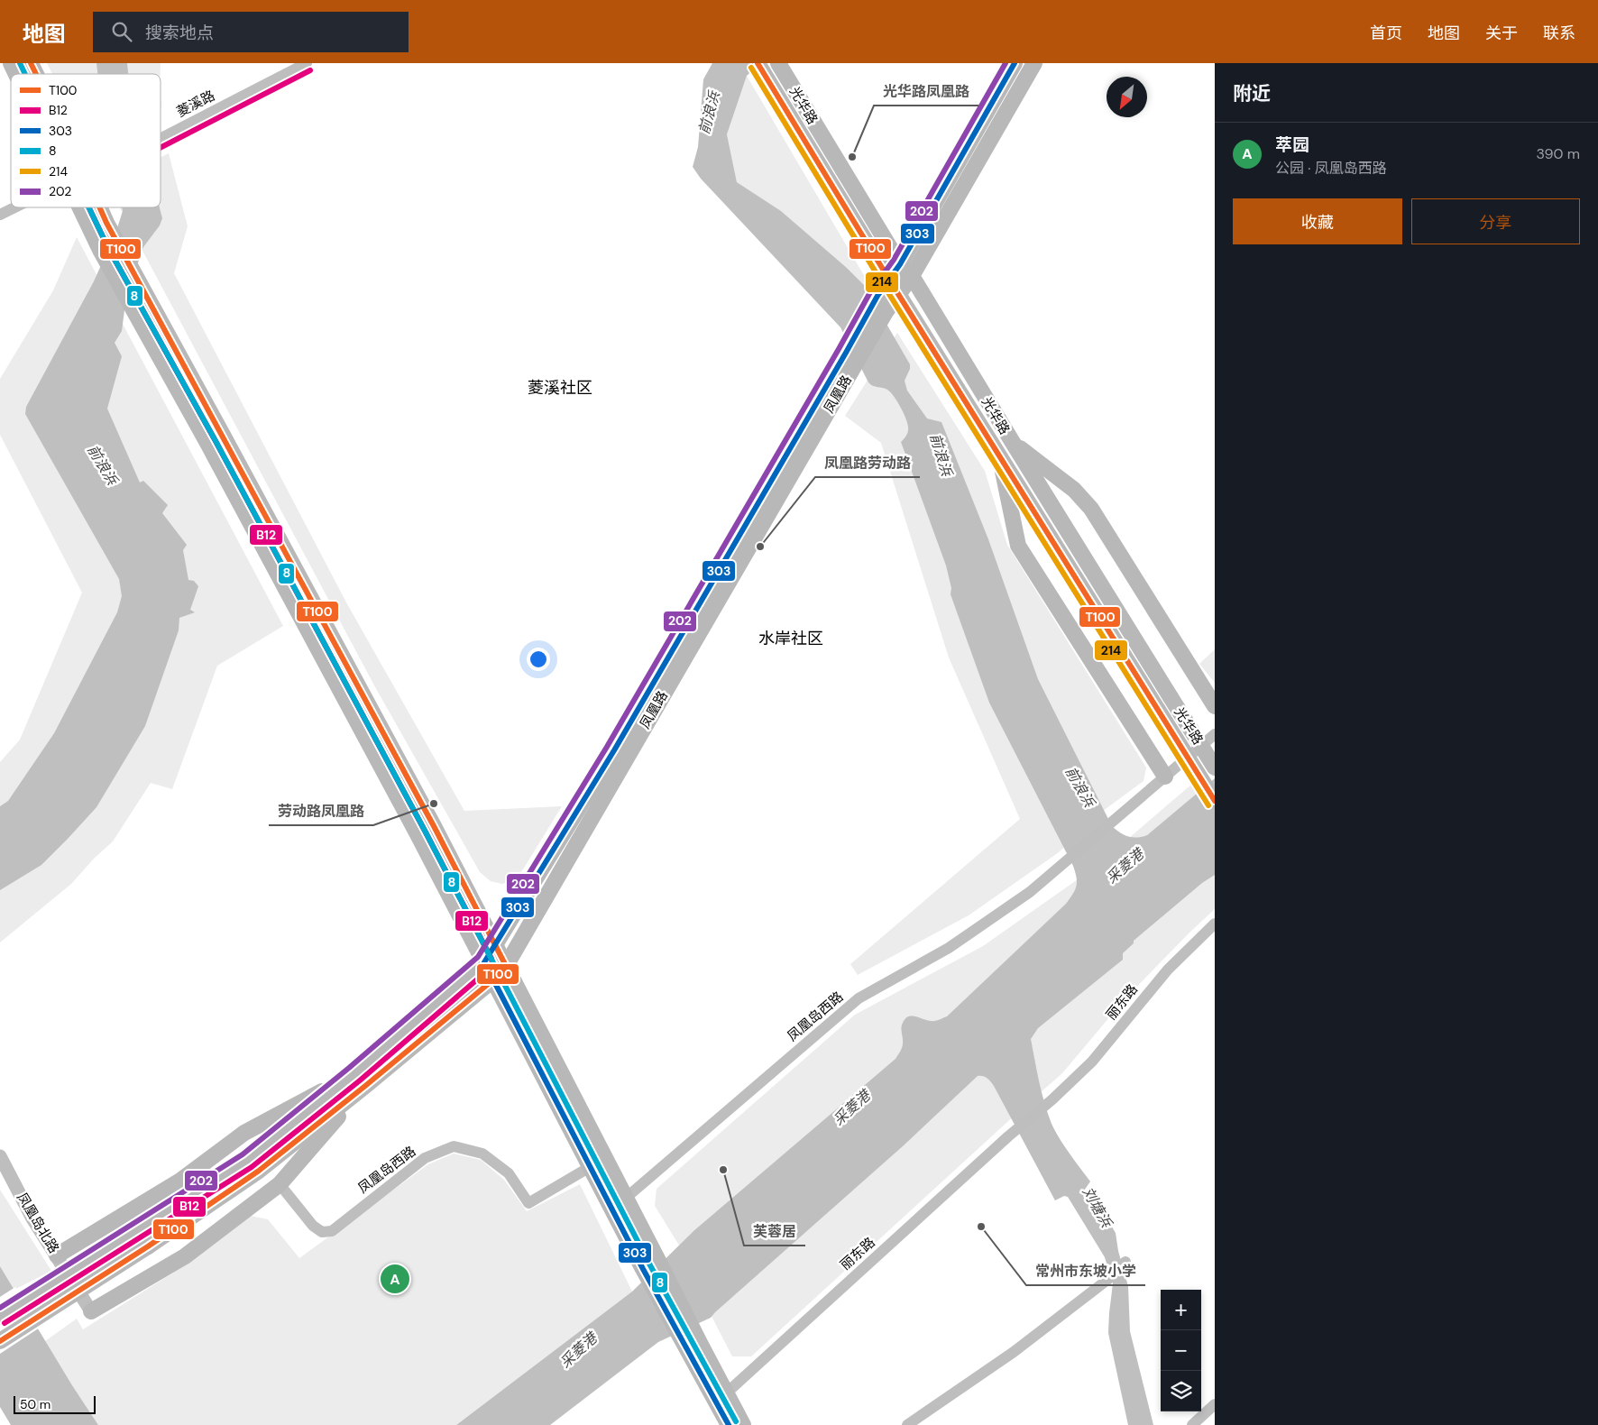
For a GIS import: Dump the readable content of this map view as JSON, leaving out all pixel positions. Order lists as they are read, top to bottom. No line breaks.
{"streets":{"main road":["光华路","凤凰路"],"street":["菱溪路","丽东路","凤凰岛西路","凤凰岛北路"]},"crossings":[["光华路","凤凰路"]],"districts":["菱溪社区","水岸社区"],"water":["前浪浜","采菱港","刘塘浜"],"places":["光华路凤凰路","凤凰路劳动路","劳动路凤凰路","芙蓉居","常州市东坡小学"],"lines":["transit line T100","transit line 303","transit line 8","transit line 202","transit line 214","transit line B12"],"legend":["T100","B12","303","8","214","202"],"scale_bar":"50 m","north":"bottom left","page":{"header":"地图","search":"搜索地点","nav":["首页","地图","关于","联系"],"heading":"附近","list":[{"mark":"A","name":"萃园","note":"公园 · 凤凰岛西路","value":"390 m"}],"buttons":["收藏","分享"],"pins":"A","map_buttons":["+","−"],"scale":"50 m"}}
